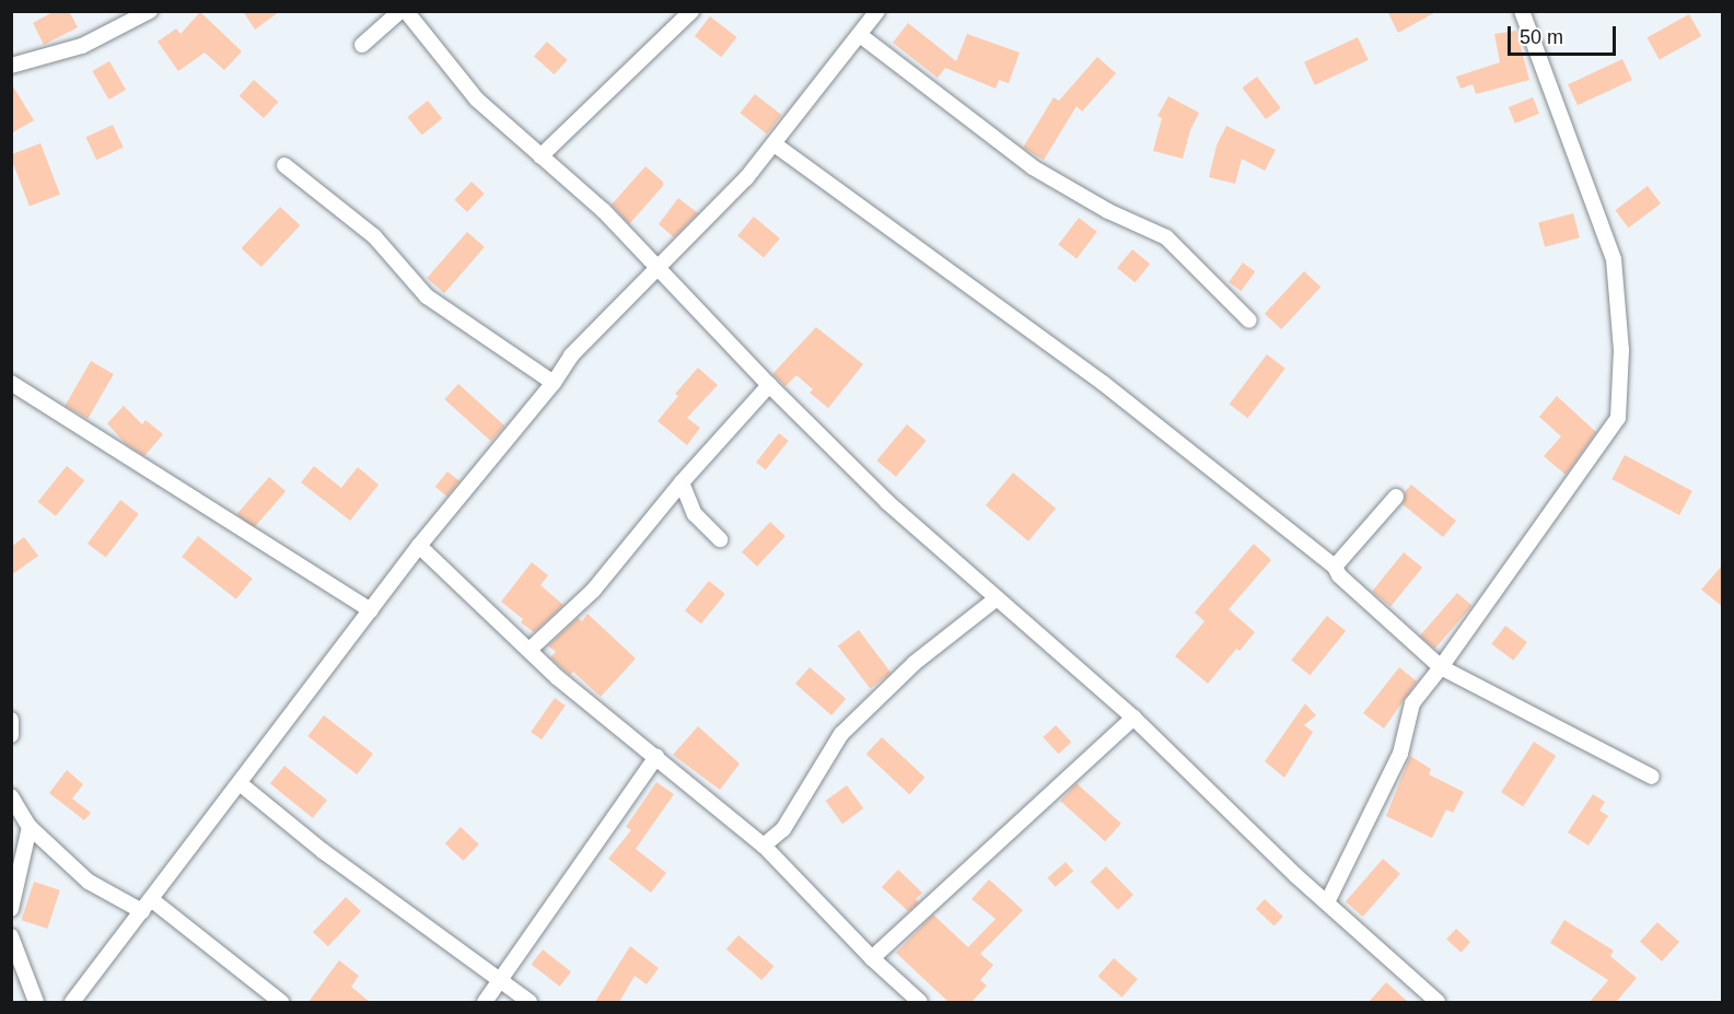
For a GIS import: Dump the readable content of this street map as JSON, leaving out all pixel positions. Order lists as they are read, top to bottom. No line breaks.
{"scale_bar":"50 m"}
